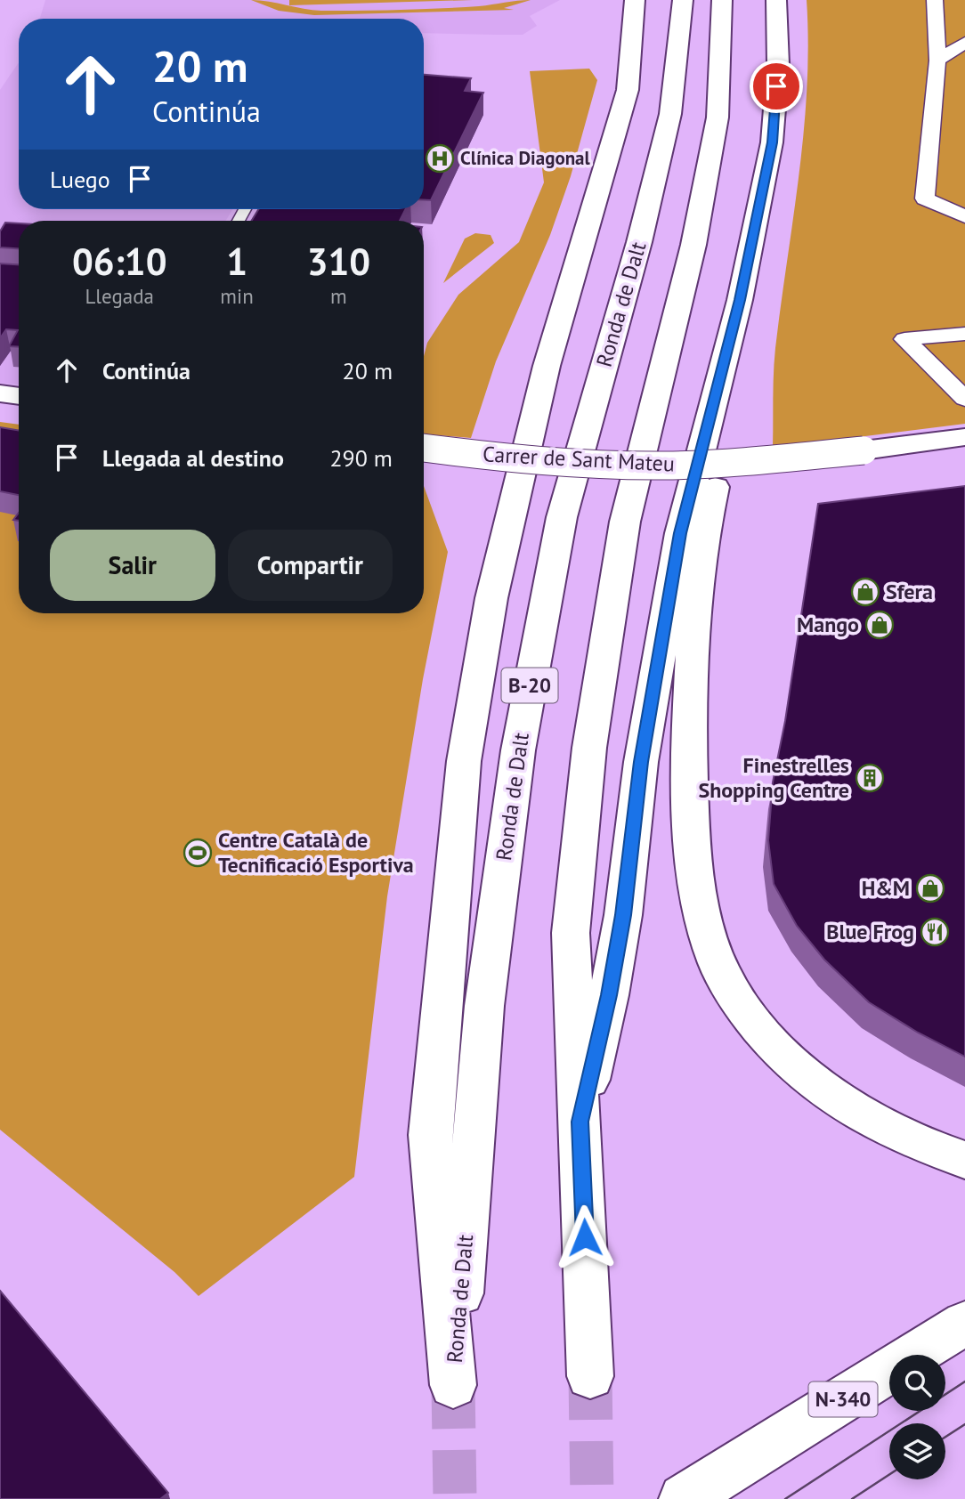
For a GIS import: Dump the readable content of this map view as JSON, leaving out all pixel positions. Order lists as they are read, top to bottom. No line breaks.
{"streets":{"main road":["Ronda de Dalt","Carrer de Sant Mateu","B-20","N-340"]},"places":{"hospital":["Clínica Diagonal"],"shop":["Sfera","Mango","H&M"],"building":["Finestrelles Shopping Centre"],"sports":["Centre Català de Tecnificació Esportiva"],"restaurant":["Blue Frog"]},"page":{"turn":["20 m","Continúa"],"then":"Luego","eta":["06:10","Llegada","1","min","310","m"],"list":[{"name":"Continúa","value":"20 m"},{"name":"Llegada al destino","value":"290 m"}],"buttons":["Salir","Compartir"]}}
